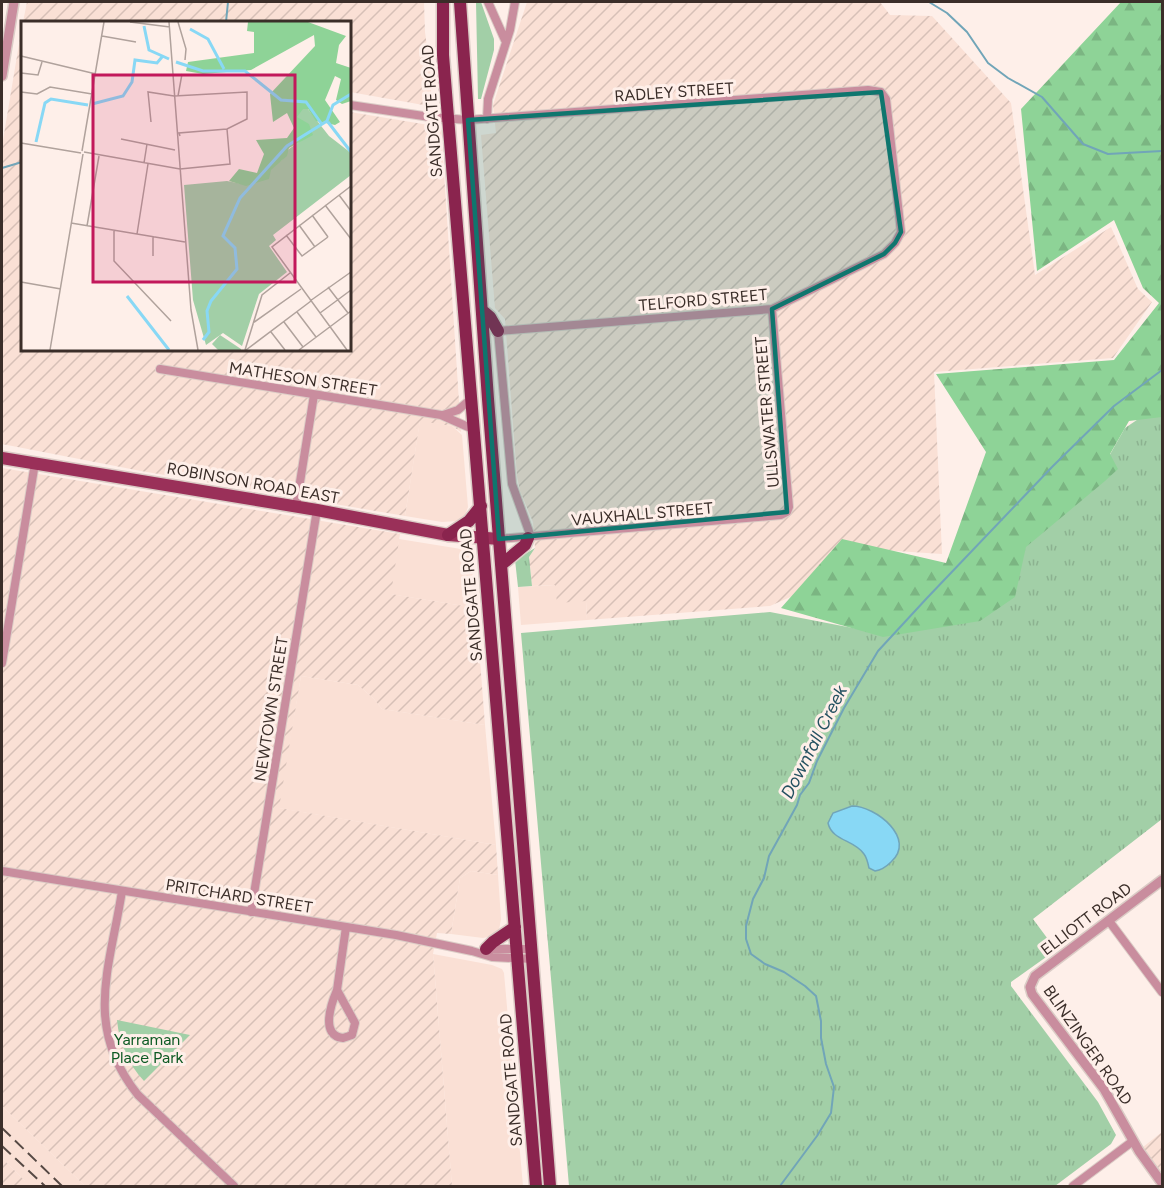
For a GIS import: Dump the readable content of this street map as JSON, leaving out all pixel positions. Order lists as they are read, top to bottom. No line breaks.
{"streets":{"highway":["SANDGATE ROAD"],"main road":["ROBINSON ROAD EAST"],"street":["RADLEY STREET","TELFORD STREET","MATHESON STREET","ULLSWATER STREET","VAUXHALL STREET","NEWTOWN STREET","PRITCHARD STREET","ELLIOTT ROAD","BLINZINGER ROAD"]},"crossings":[["RADLEY STREET","SANDGATE ROAD"],["RADLEY STREET","TELFORD STREET"],["SANDGATE ROAD","MATHESON STREET"],["SANDGATE ROAD","ROBINSON ROAD EAST"],["SANDGATE ROAD","VAUXHALL STREET"],["SANDGATE ROAD","PRITCHARD STREET"],["TELFORD STREET","ULLSWATER STREET"],["ULLSWATER STREET","VAUXHALL STREET"],["ROBINSON ROAD EAST","VAUXHALL STREET"],["ROBINSON ROAD EAST","NEWTOWN STREET"],["NEWTOWN STREET","PRITCHARD STREET"],["ELLIOTT ROAD","BLINZINGER ROAD"]],"water":["Downfall Creek"],"parks":["Yarraman Place Park"]}
